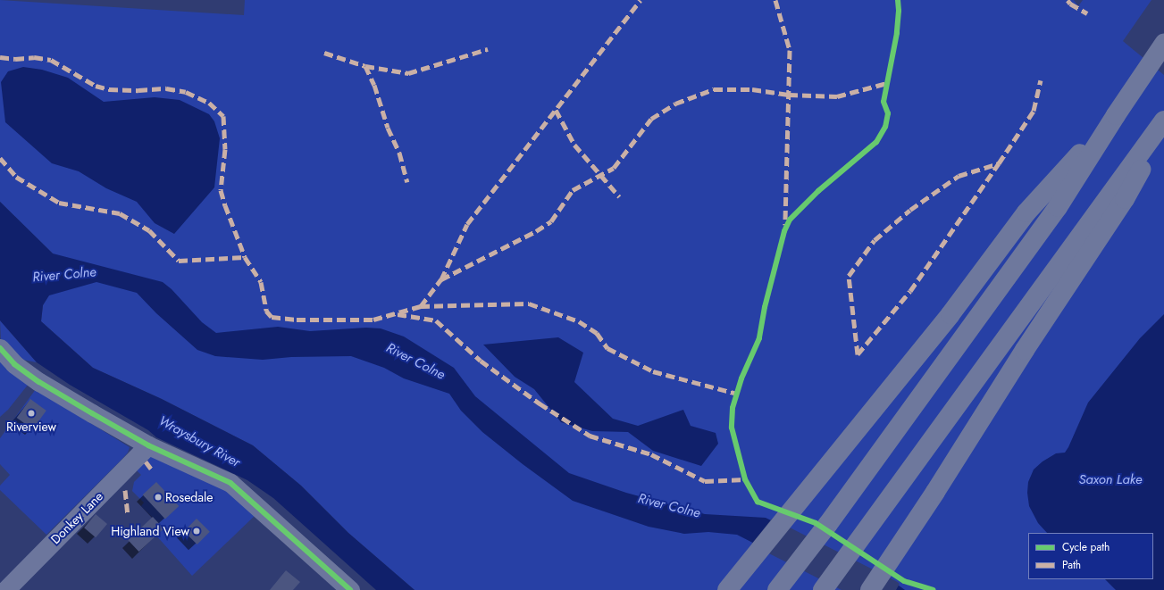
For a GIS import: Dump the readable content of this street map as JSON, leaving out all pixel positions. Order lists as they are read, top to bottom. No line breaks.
{"streets":{"street":["Donkey Lane"]},"water":["River Colne","Wraysbury River","Saxon Lake"],"places":["Riverview","Rosedale","Highland View"],"legend":["Cycle path","Path"]}
